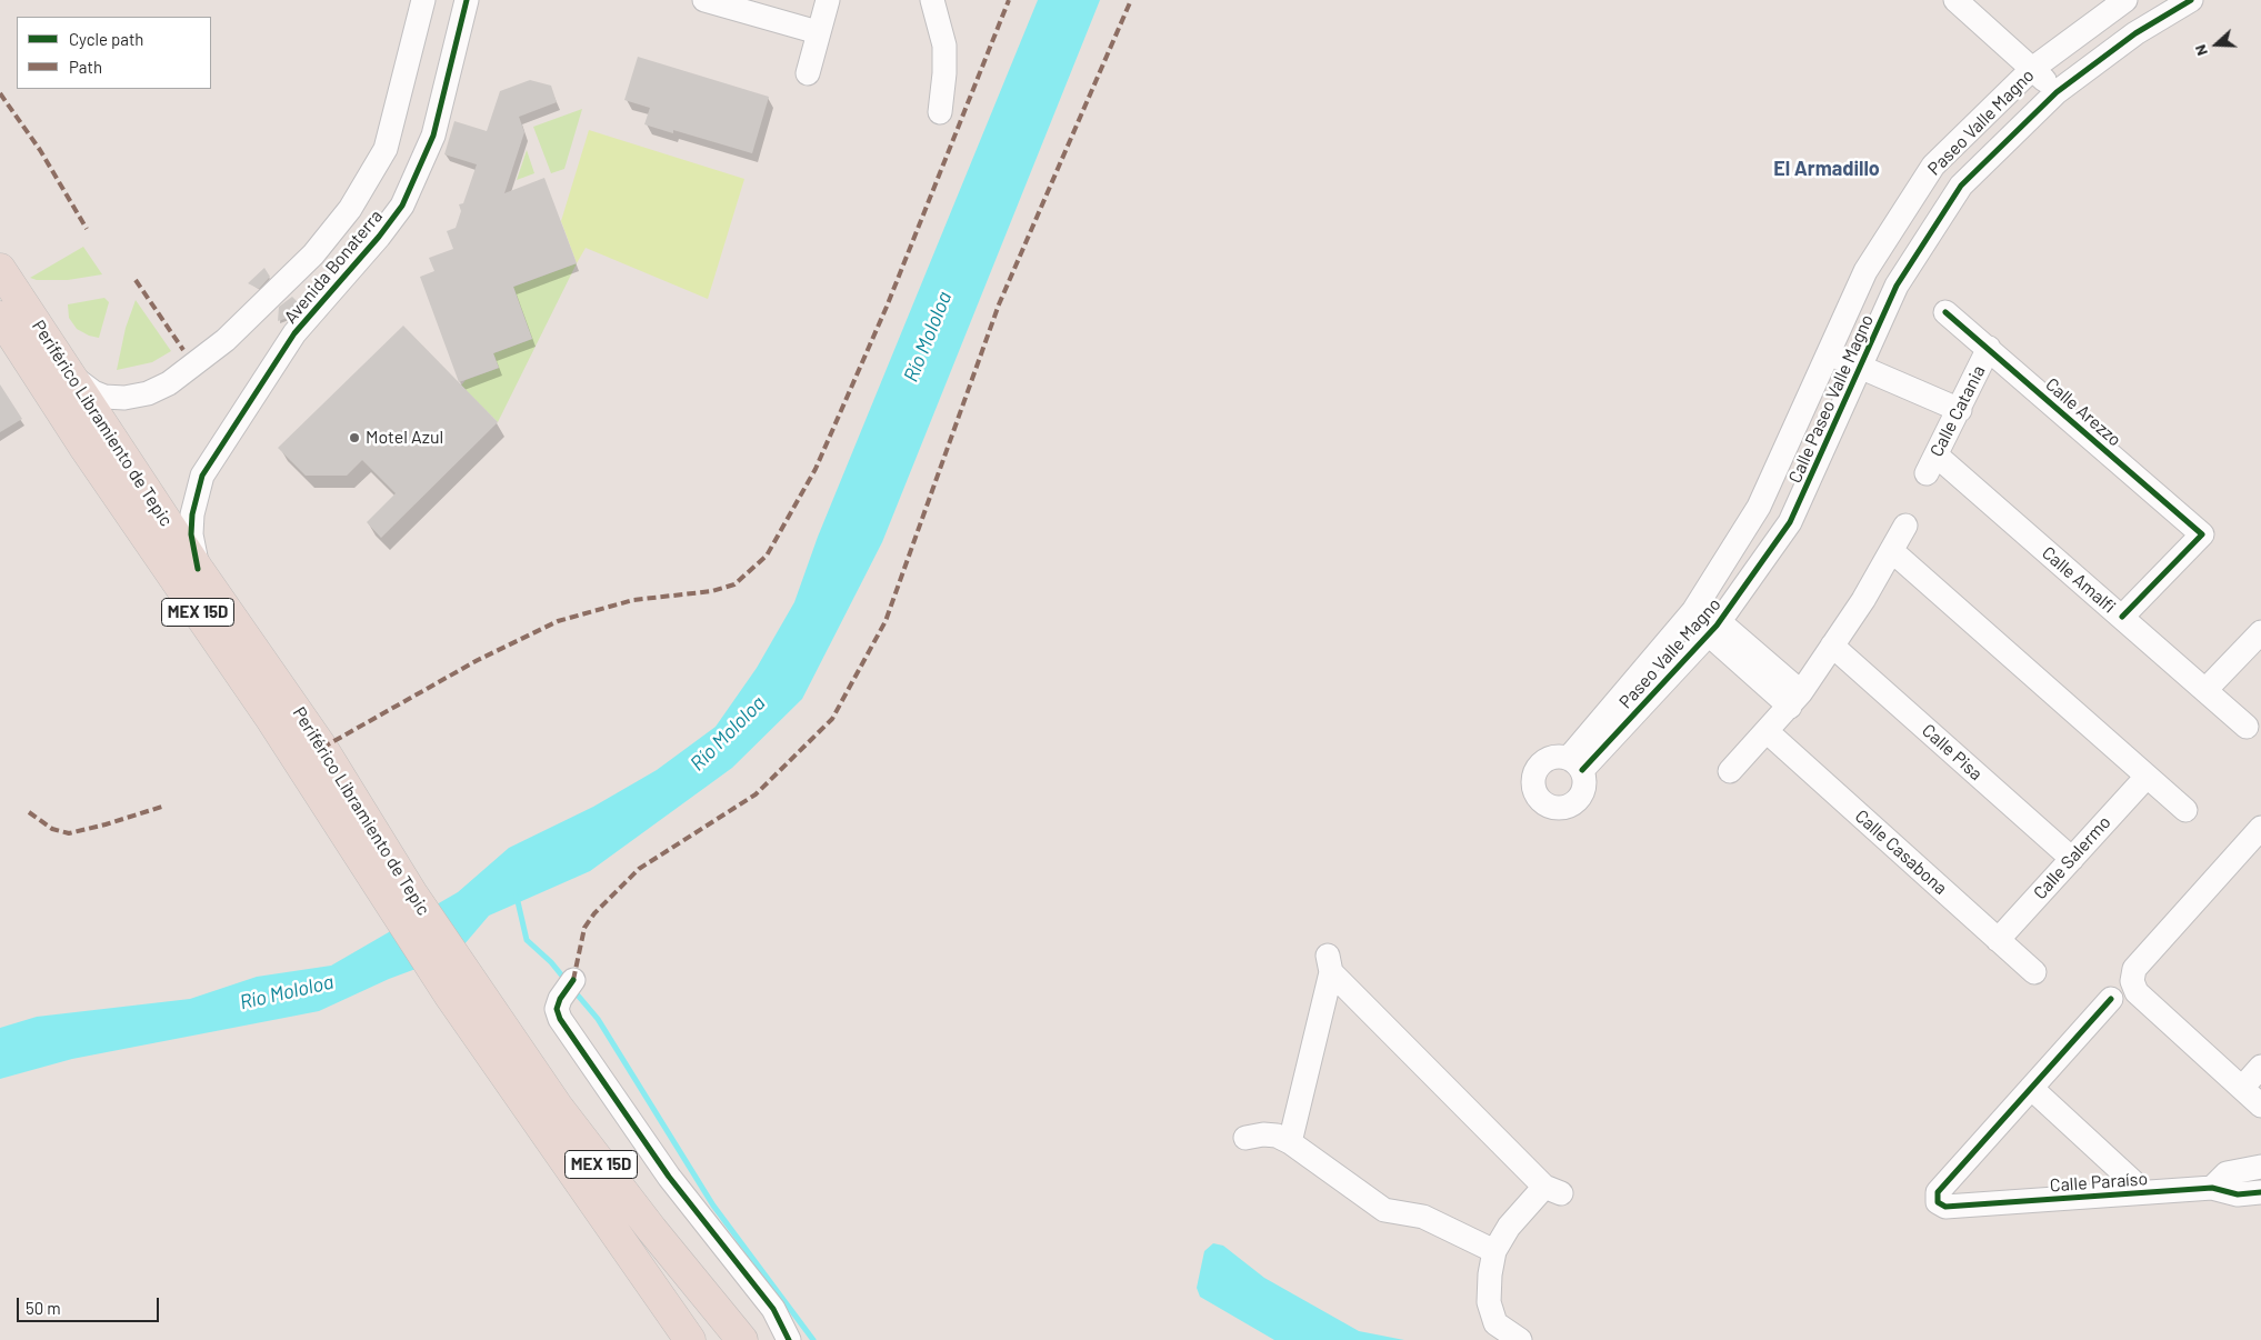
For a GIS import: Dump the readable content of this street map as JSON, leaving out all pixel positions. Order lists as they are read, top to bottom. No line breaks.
{"streets":{"highway":["Periférico Libramiento de Tepic","MEX 15D"],"street":["Paseo Valle Magno","Avenida Bonaterra","Calle Paseo Valle Magno","Calle Catania","Calle Arezzo","Calle Amalfi","Calle Pisa","Calle Casabona","Calle Salermo","Calle Paraíso"]},"crossings":[["Paseo Valle Magno","Calle Paseo Valle Magno"],["Avenida Bonaterra","Periférico Libramiento de Tepic"],["Calle Catania","Calle Arezzo"],["Calle Catania","Calle Amalfi"],["Calle Arezzo","Calle Amalfi"],["Calle Pisa","Calle Salermo"],["Calle Casabona","Calle Salermo"]],"districts":["El Armadillo"],"water":["Río Mololoa"],"places":["Motel Azul"],"legend":["Cycle path","Path"],"scale_bar":"50 m","north":"left"}
